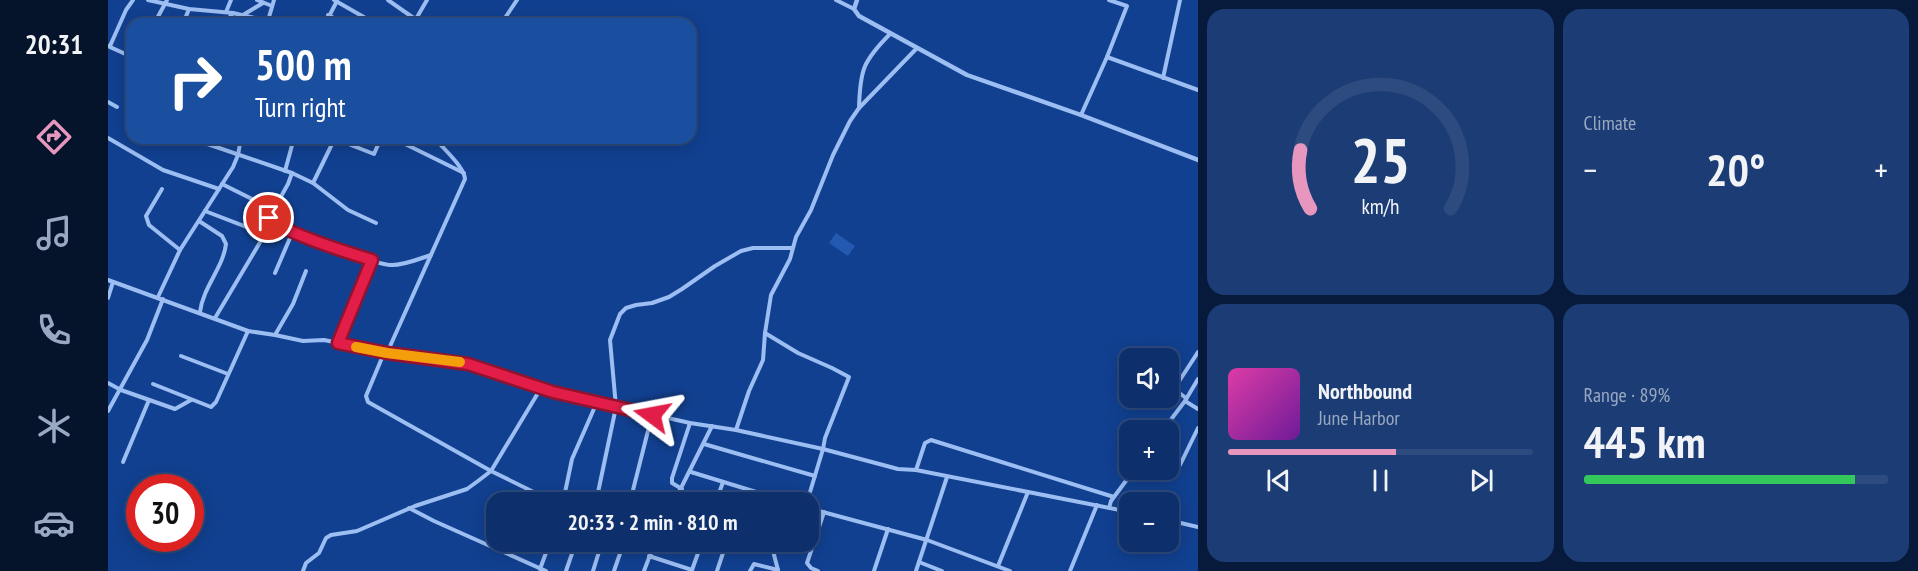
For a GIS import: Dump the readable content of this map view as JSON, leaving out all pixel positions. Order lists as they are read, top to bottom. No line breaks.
{"page":{"tabs":"20:31","tile":["Climate",["Range · 89%","445 km"]],"turn":["500 m","Turn right"],"heat":["−","20°","+"],"map_buttons":["+","−"],"song":["Northbound","June Harbor"],"limit":"30","trip":"20:33 · 2 min · 810 m","gauge":["25","km/h"]}}
